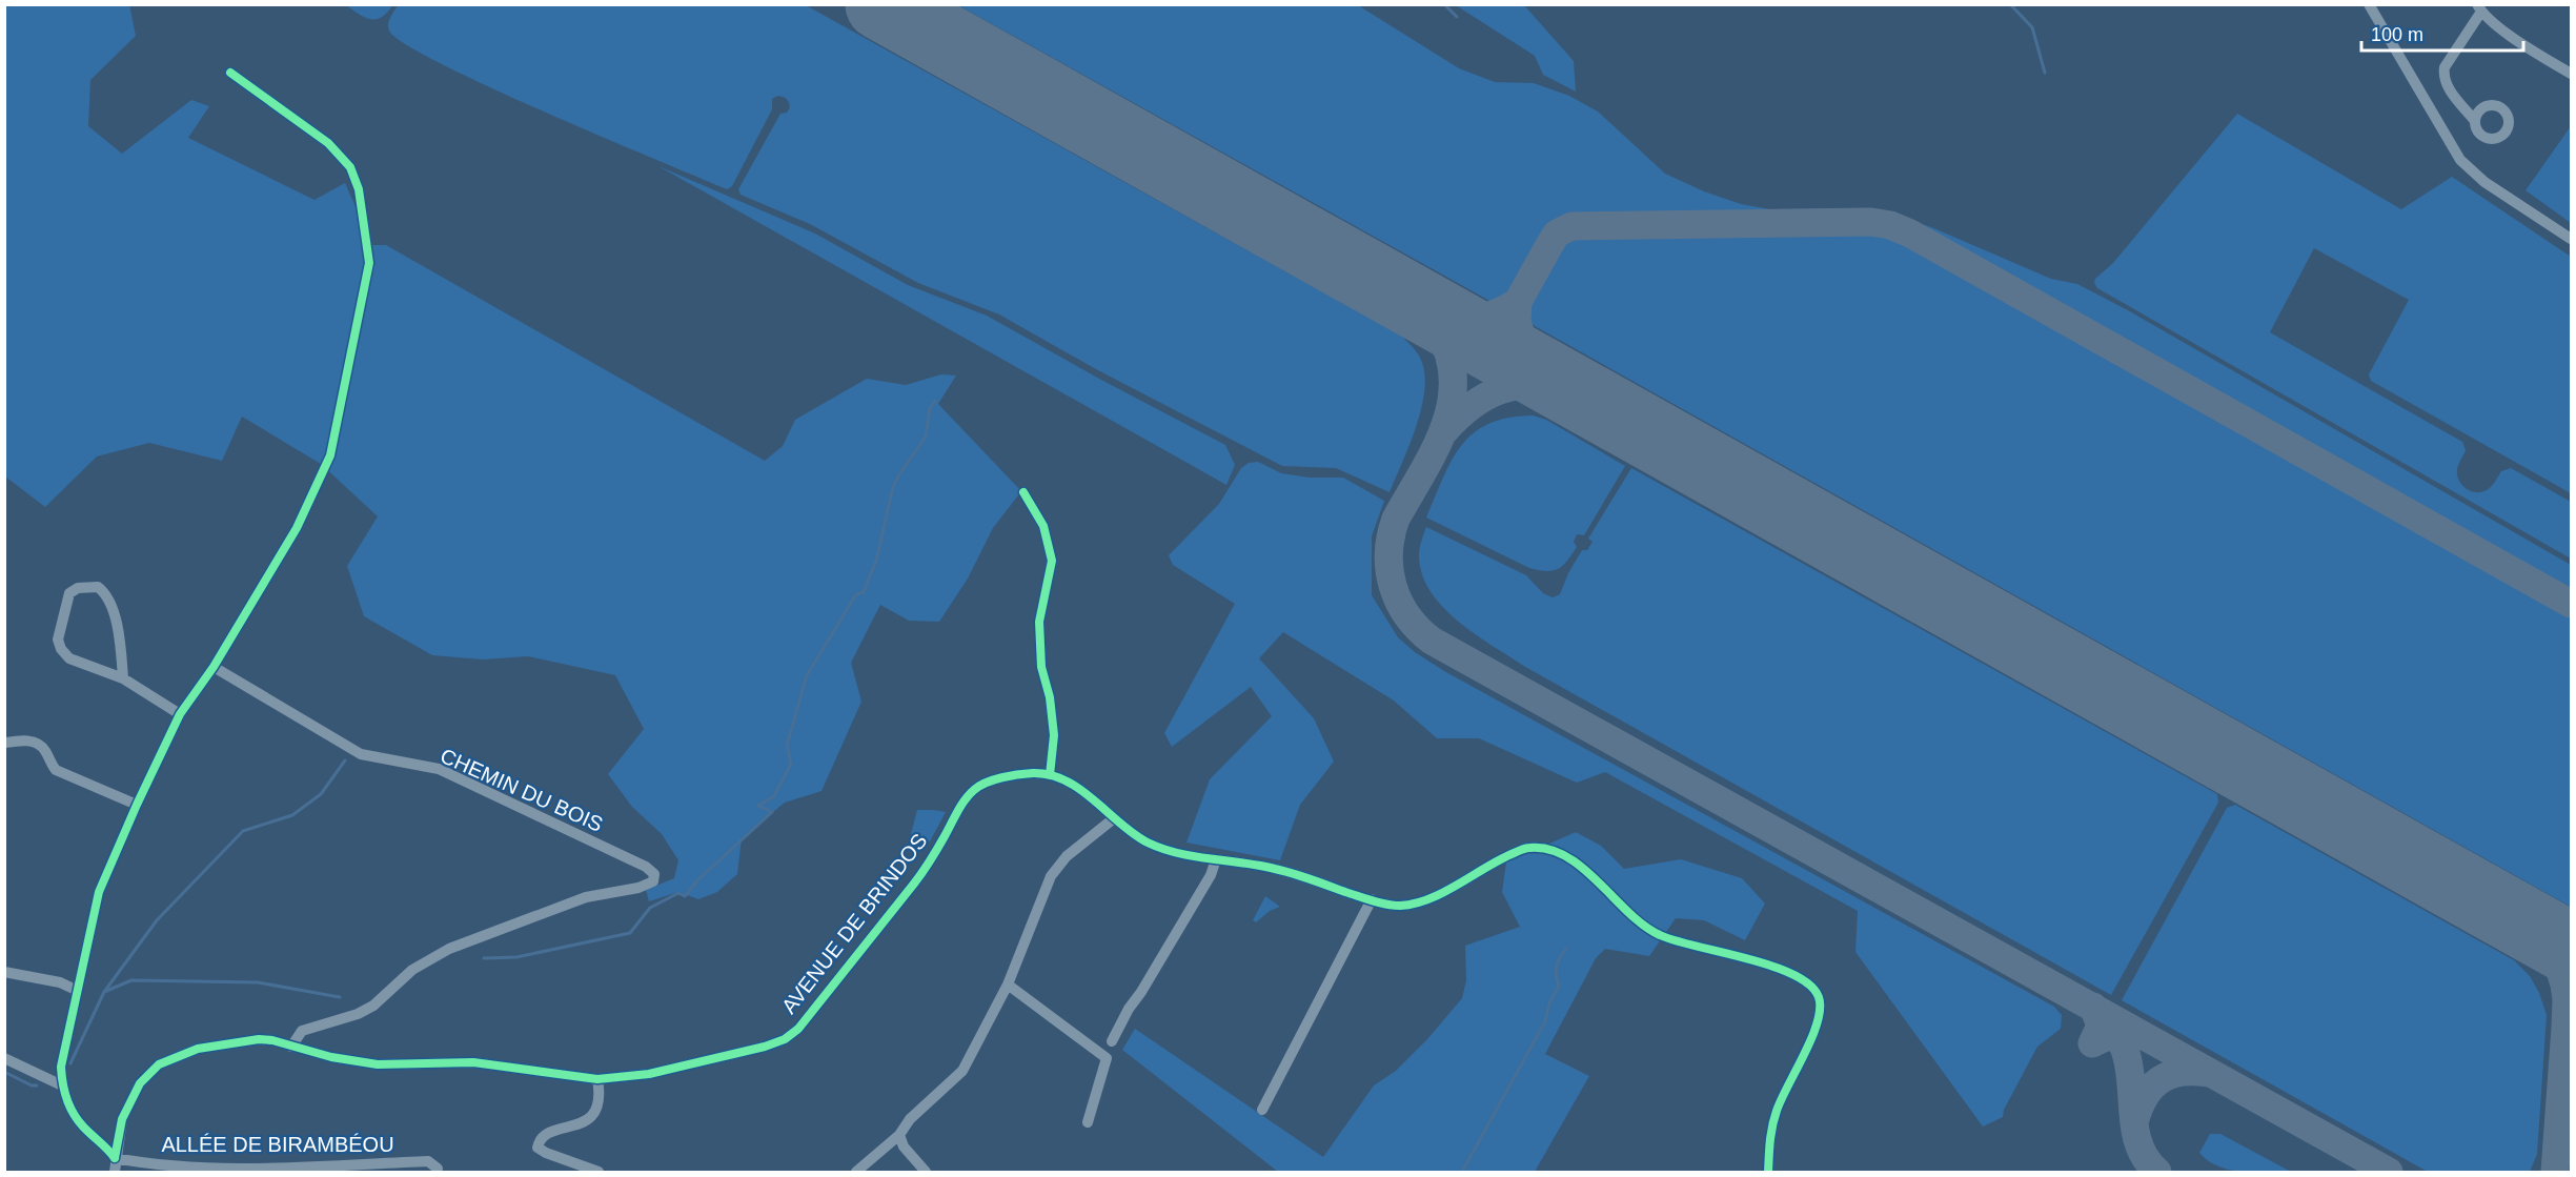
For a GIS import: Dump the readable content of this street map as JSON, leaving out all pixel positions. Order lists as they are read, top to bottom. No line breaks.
{"streets":{"street":["CHEMIN DU BOIS","AVENUE DE BRINDOS","ALLÉE DE BIRAMBÉOU"]},"crossings":[["CHEMIN DU BOIS","AVENUE DE BRINDOS"],["AVENUE DE BRINDOS","ALLÉE DE BIRAMBÉOU"]],"scale_bar":"100 m"}
